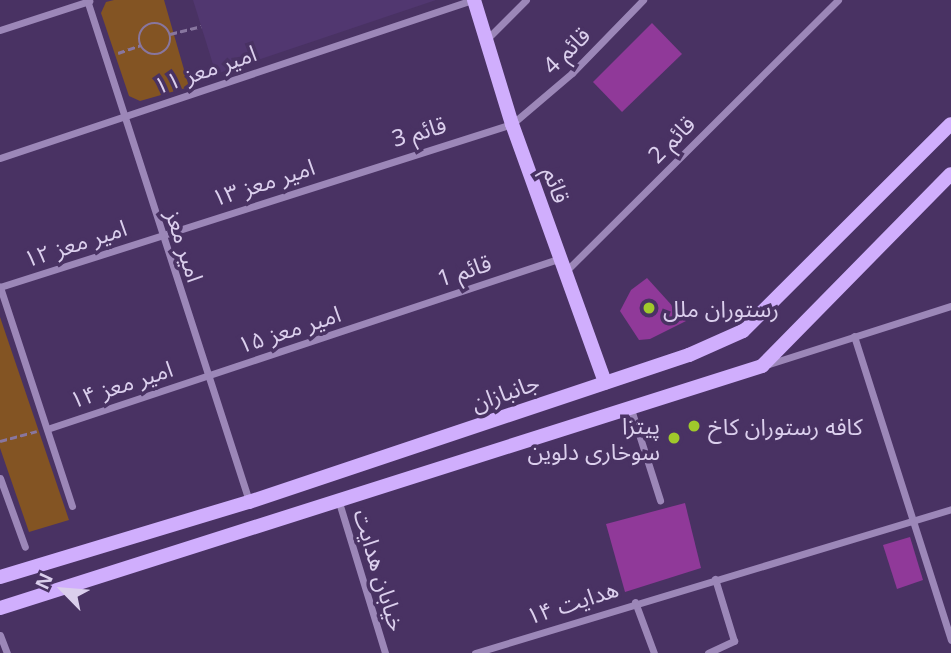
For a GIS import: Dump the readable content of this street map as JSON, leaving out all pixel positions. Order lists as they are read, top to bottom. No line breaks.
{"streets":{"main road":["قائم","جانبازان"],"street":["قائم 4","امیر معز ۱۱","قائم 3","قائم 2","امیر معز ۱۳","امیر معز ۱۲","امیر معز","قائم 1","امیر معز ۱۵","امیر معز ۱۴","خیابان هدایت","هدایت ۱۴"]},"crossings":[["قائم 4","قائم 3"],["قائم 4","قائم"],["امیر معز ۱۱","قائم"],["امیر معز ۱۱","امیر معز"],["قائم 3","امیر معز ۱۳"],["قائم 3","قائم"],["قائم 2","قائم"],["قائم 2","قائم 1"],["امیر معز ۱۳","امیر معز ۱۲"],["امیر معز ۱۳","امیر معز"],["قائم","قائم 1"],["قائم","جانبازان"],["امیر معز ۱۲","امیر معز"],["امیر معز","امیر معز ۱۵"],["امیر معز","امیر معز ۱۴"],["امیر معز","جانبازان"],["قائم 1","امیر معز ۱۵"],["امیر معز ۱۵","امیر معز ۱۴"]],"places":["رستوران ملل","کافه رستوران کاخ","پیتزا سوخاری دلوین"],"north":"top left"}
